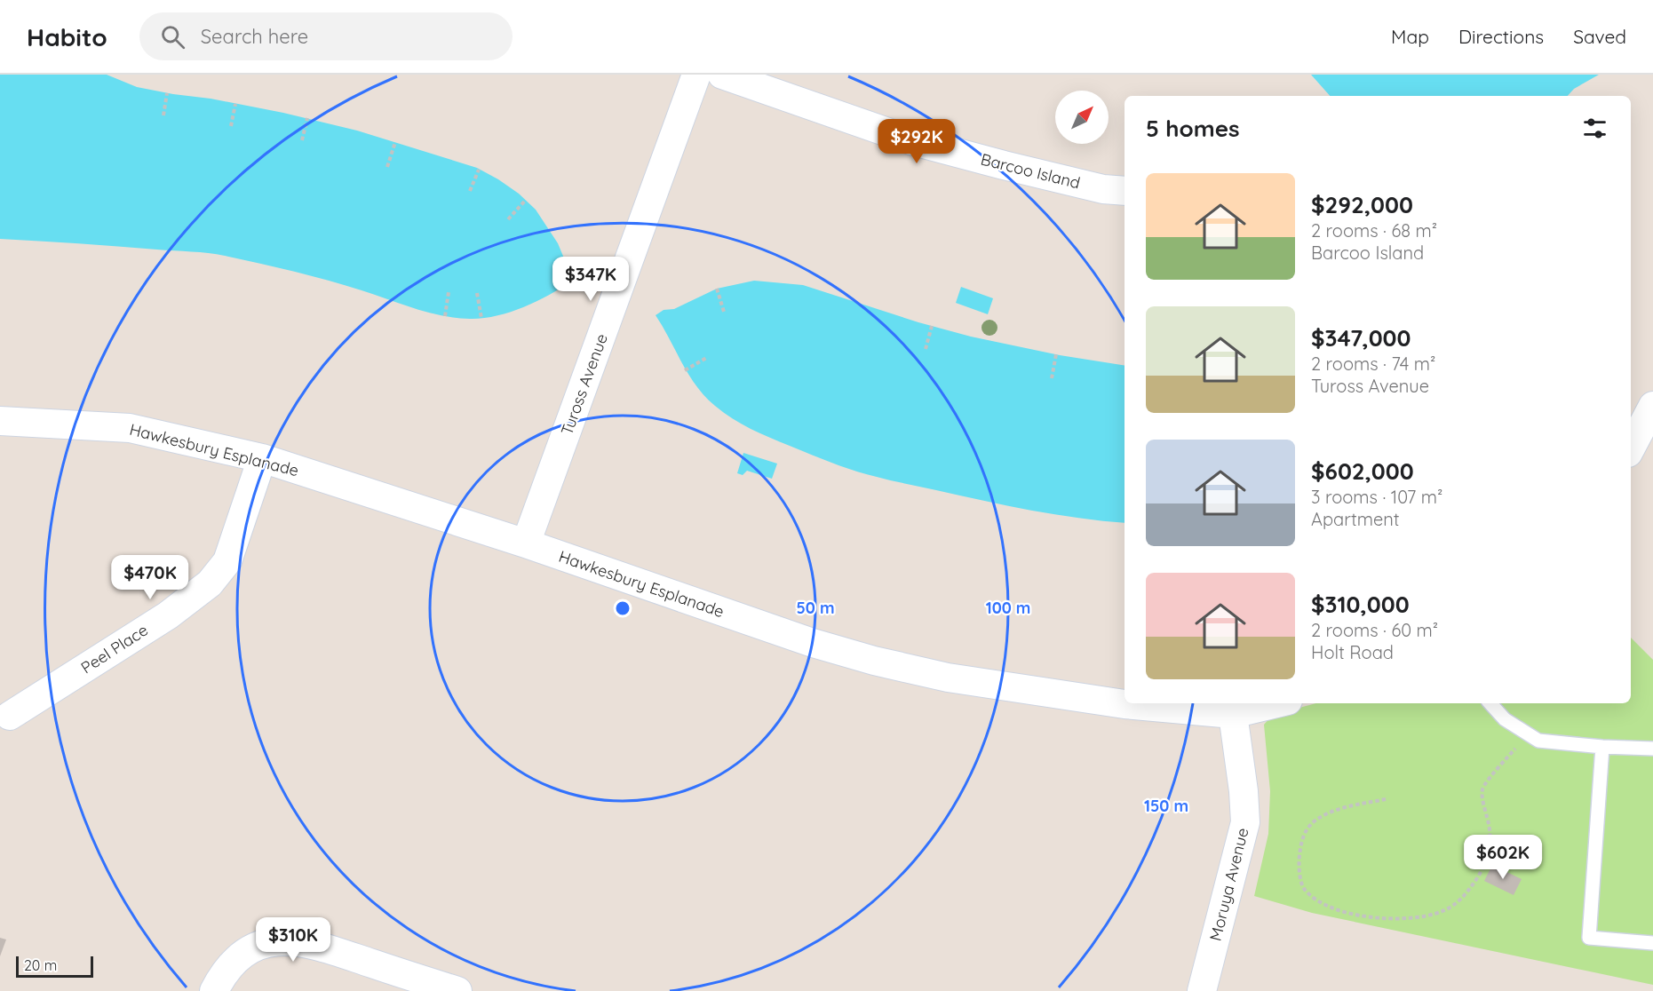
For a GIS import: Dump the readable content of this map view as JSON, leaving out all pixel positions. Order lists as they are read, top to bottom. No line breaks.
{"streets":{"street":["Barcoo Island","Tuross Avenue","Hawkesbury Esplanade","Peel Place","Moruya Avenue"]},"crossings":[["Tuross Avenue","Hawkesbury Esplanade"],["Hawkesbury Esplanade","Peel Place"],["Hawkesbury Esplanade","Moruya Avenue"]],"scale_bar":"20 m","north":"top right","page":{"header":"Habito","search":"Search here","nav":["Map","Directions","Saved"],"heading":"5 homes","price":["$292K","$347K","$470K","$602K","$310K"],"list":[{"name":"$292,000","note":"2 rooms · 68 m² · Barcoo Island"},{"name":"$347,000","note":"2 rooms · 74 m² · Tuross Avenue"},{"name":"$602,000","note":"3 rooms · 107 m² · Apartment"},{"name":"$310,000","note":"2 rooms · 60 m² · Holt Road"}],"scale":"20 m"},"rings":["50 m","100 m","150 m"]}
